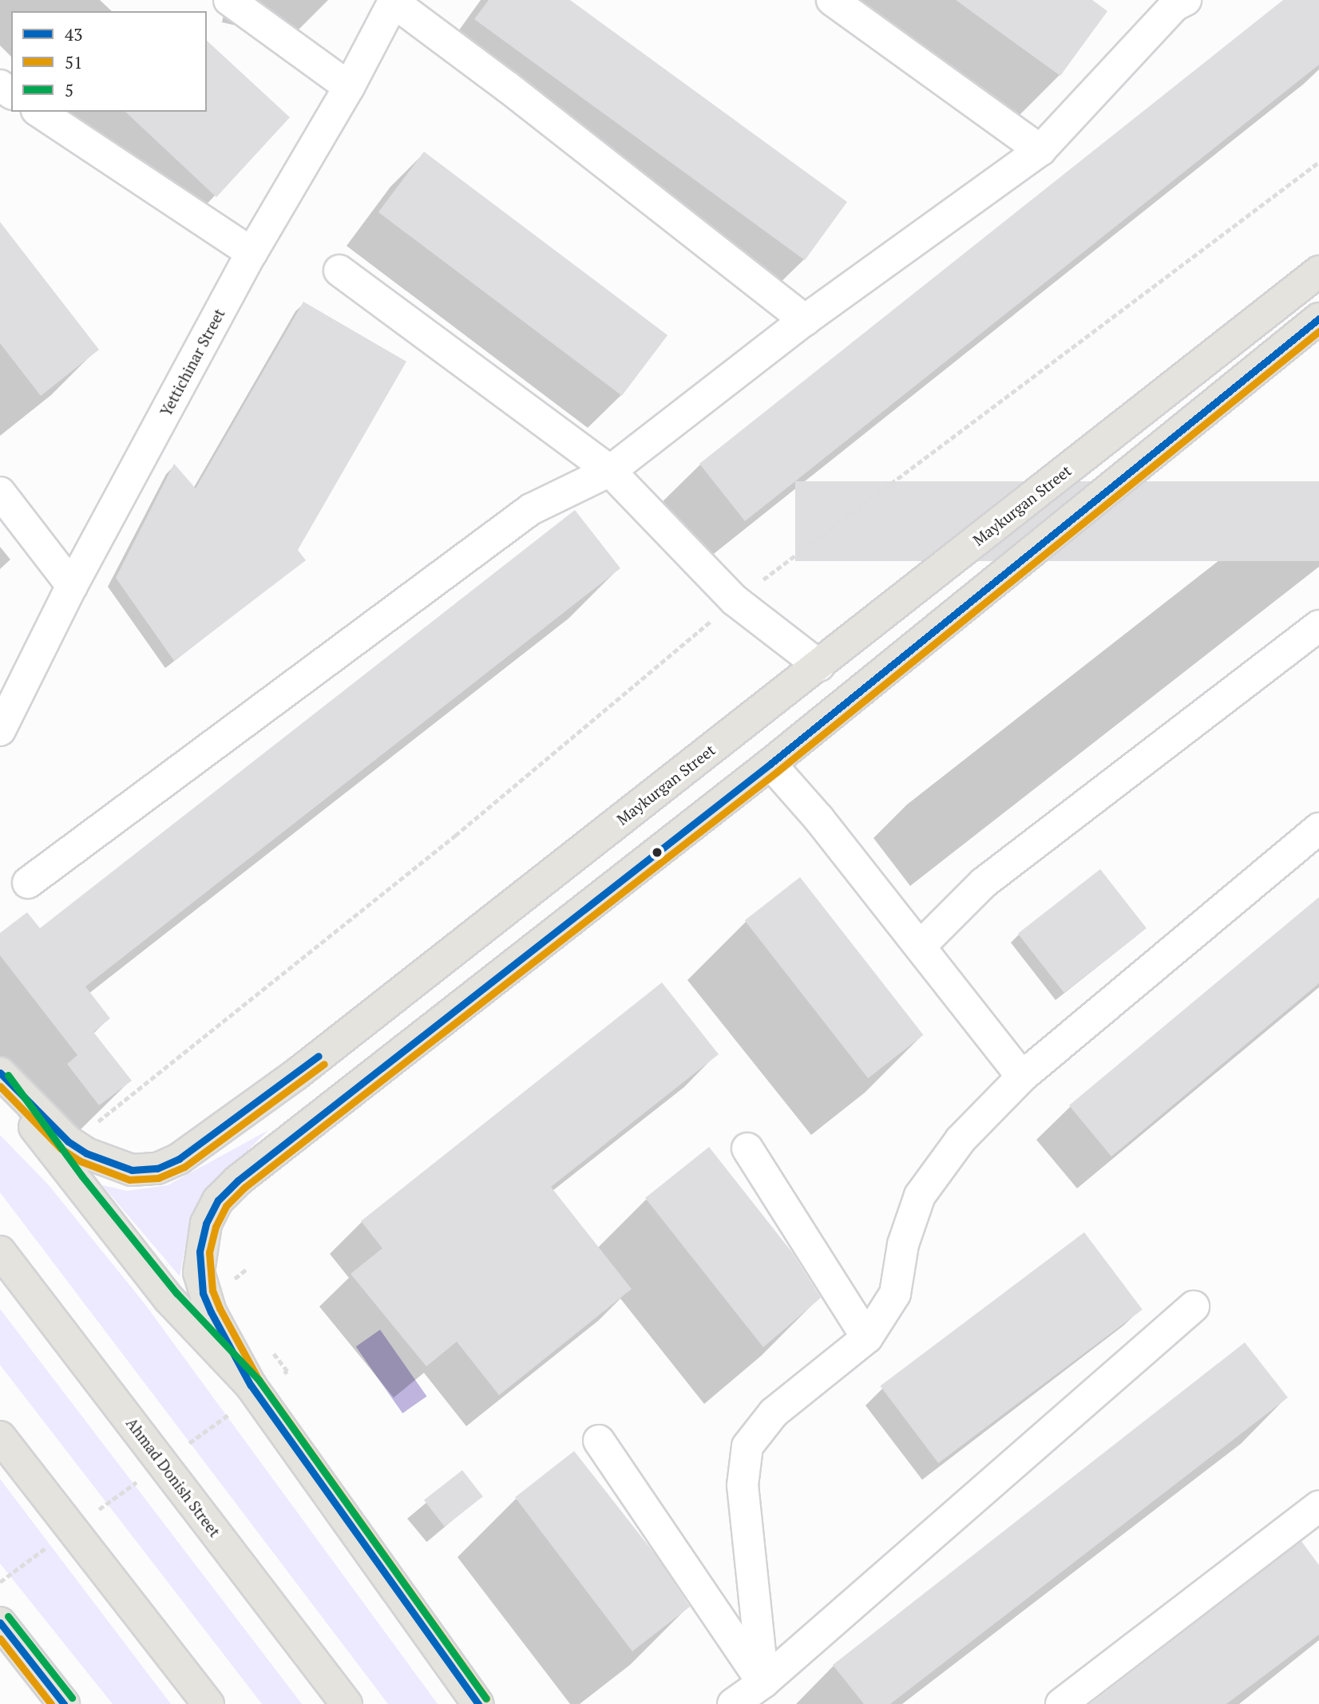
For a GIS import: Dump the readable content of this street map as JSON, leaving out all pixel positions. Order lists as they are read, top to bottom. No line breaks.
{"streets":{"main road":["Maykurgan Street","Ahmad Donish Street"],"street":["Yettichinаr Street"]},"lines":["transit line 43","transit line 51","transit line 5"],"legend":["43","51","5"]}
